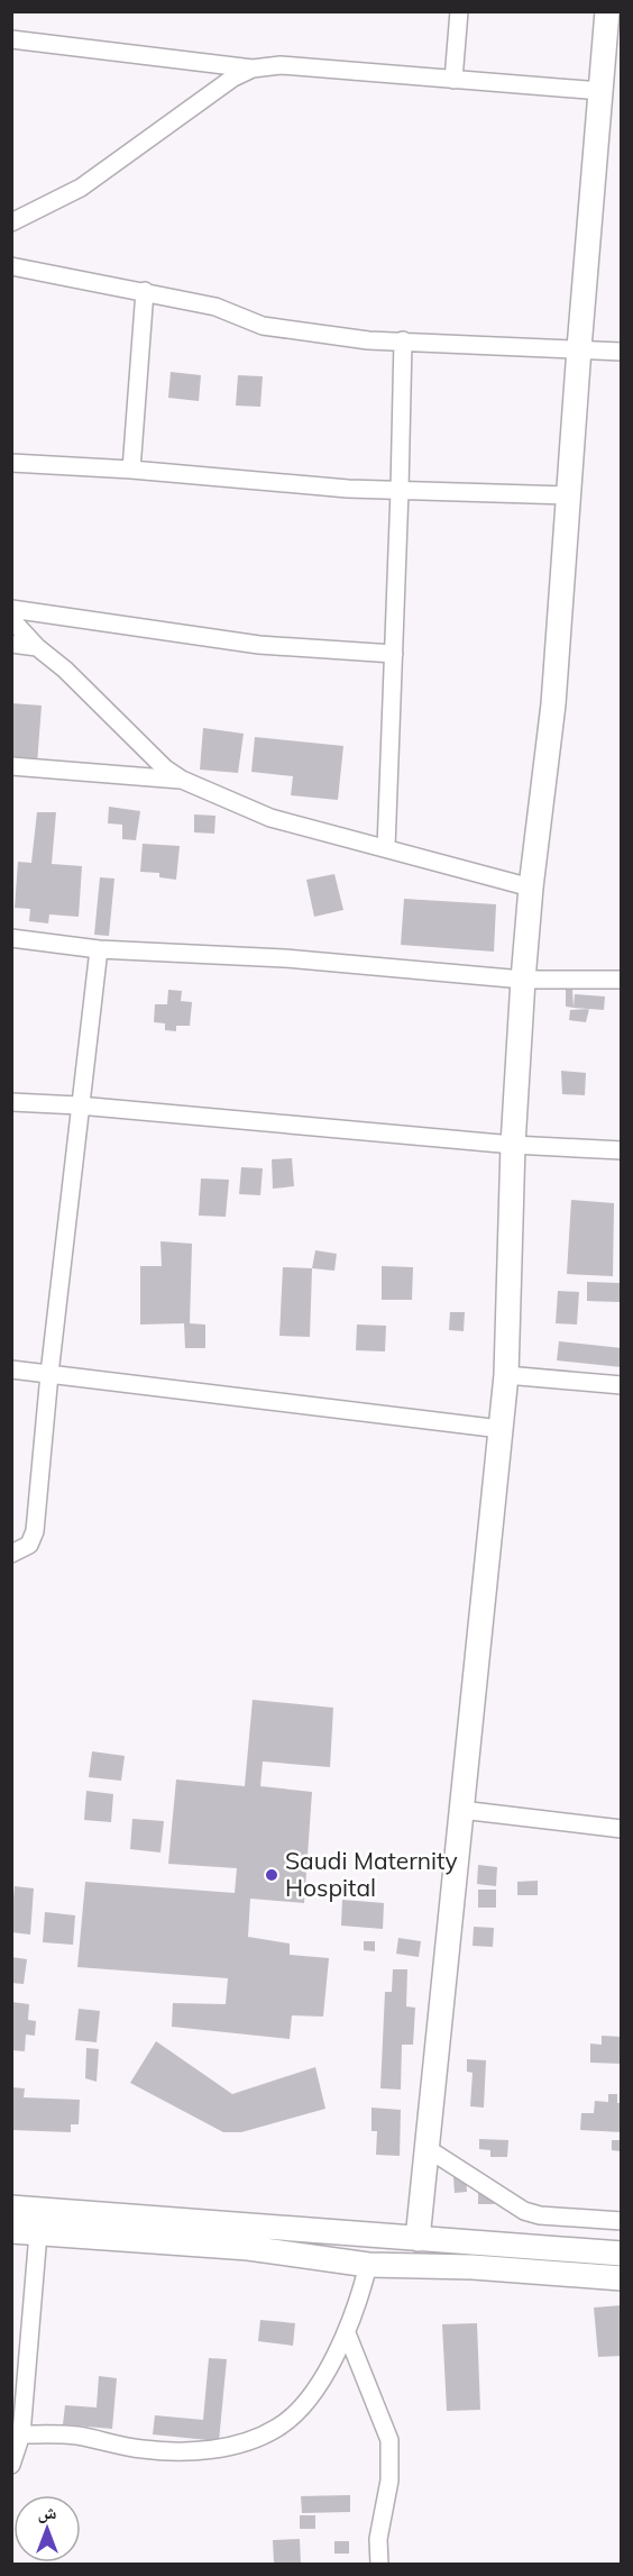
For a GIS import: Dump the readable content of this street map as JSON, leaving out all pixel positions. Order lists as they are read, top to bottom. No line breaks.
{"places":["Saudi Maternity Hospital"],"north":"top"}
